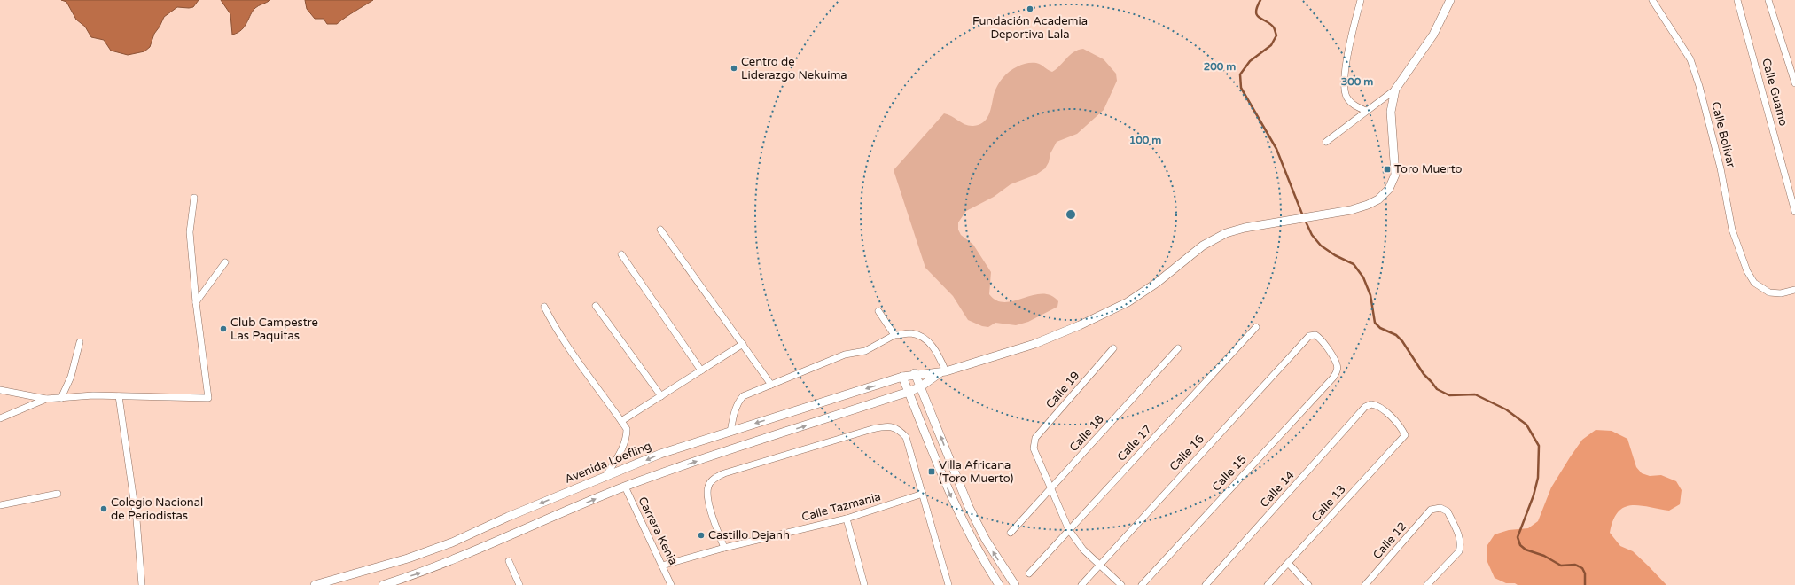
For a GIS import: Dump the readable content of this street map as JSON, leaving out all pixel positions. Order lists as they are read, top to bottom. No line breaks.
{"streets":{"street":["Calle Guamo","Calle Bolívar","Calle 19","Calle 18","Calle 17","Calle 16","Avenida Loefling","Calle 15","Calle 14","Calle 13","Calle Tazmania","Carrera Kenia","Calle 12"]},"crossings":[["Calle 19","Calle 18"],["Calle 16","Calle 15"],["Calle 14","Calle 13"],["Calle Tazmania","Carrera Kenia"]],"places":{"other":["Fundación Academia Deportiva Lala","Centro de Liderazgo Nekuima","Club Campestre Las Paquitas","Colegio Nacional de Periodistas","Castillo Dejanh"],"transit":["Toro Muerto","Villa Africana (Toro Muerto)"]},"rings":["200 m","300 m","100 m"]}
